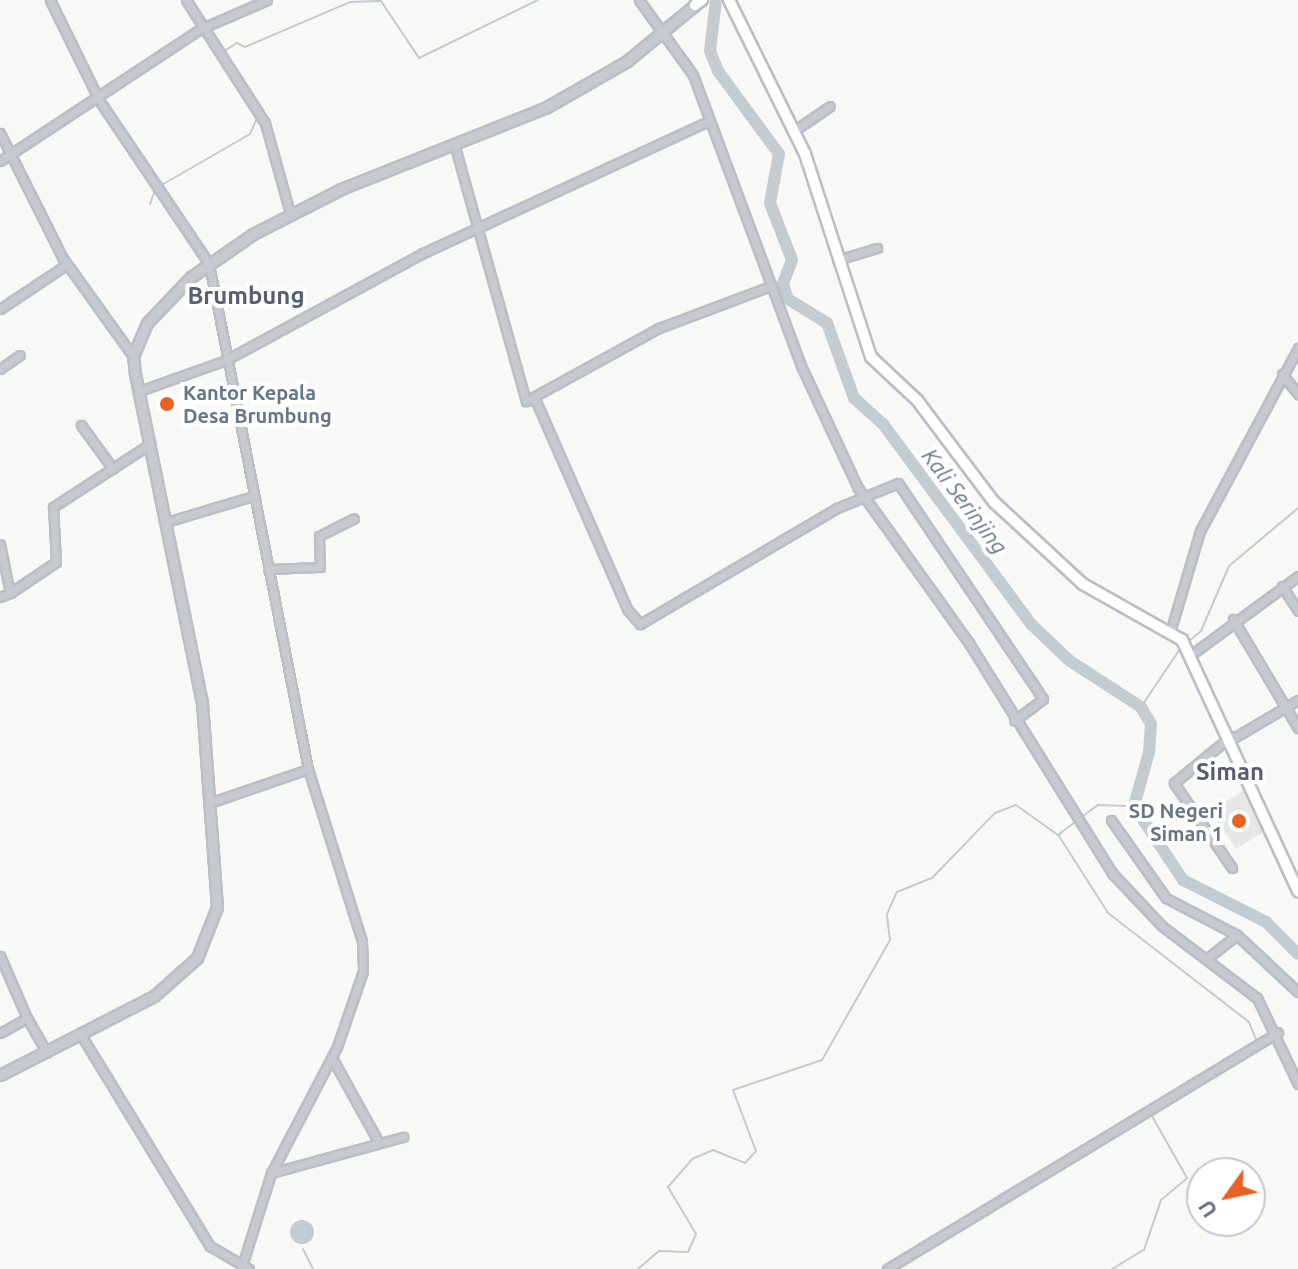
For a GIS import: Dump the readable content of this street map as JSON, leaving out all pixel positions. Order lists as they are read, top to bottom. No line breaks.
{"districts":["Brumbung","Siman"],"water":["Kali Serinjing"],"places":["Kantor Kepala Desa Brumbung","SD Negeri Siman 1"],"north":"bottom left"}
